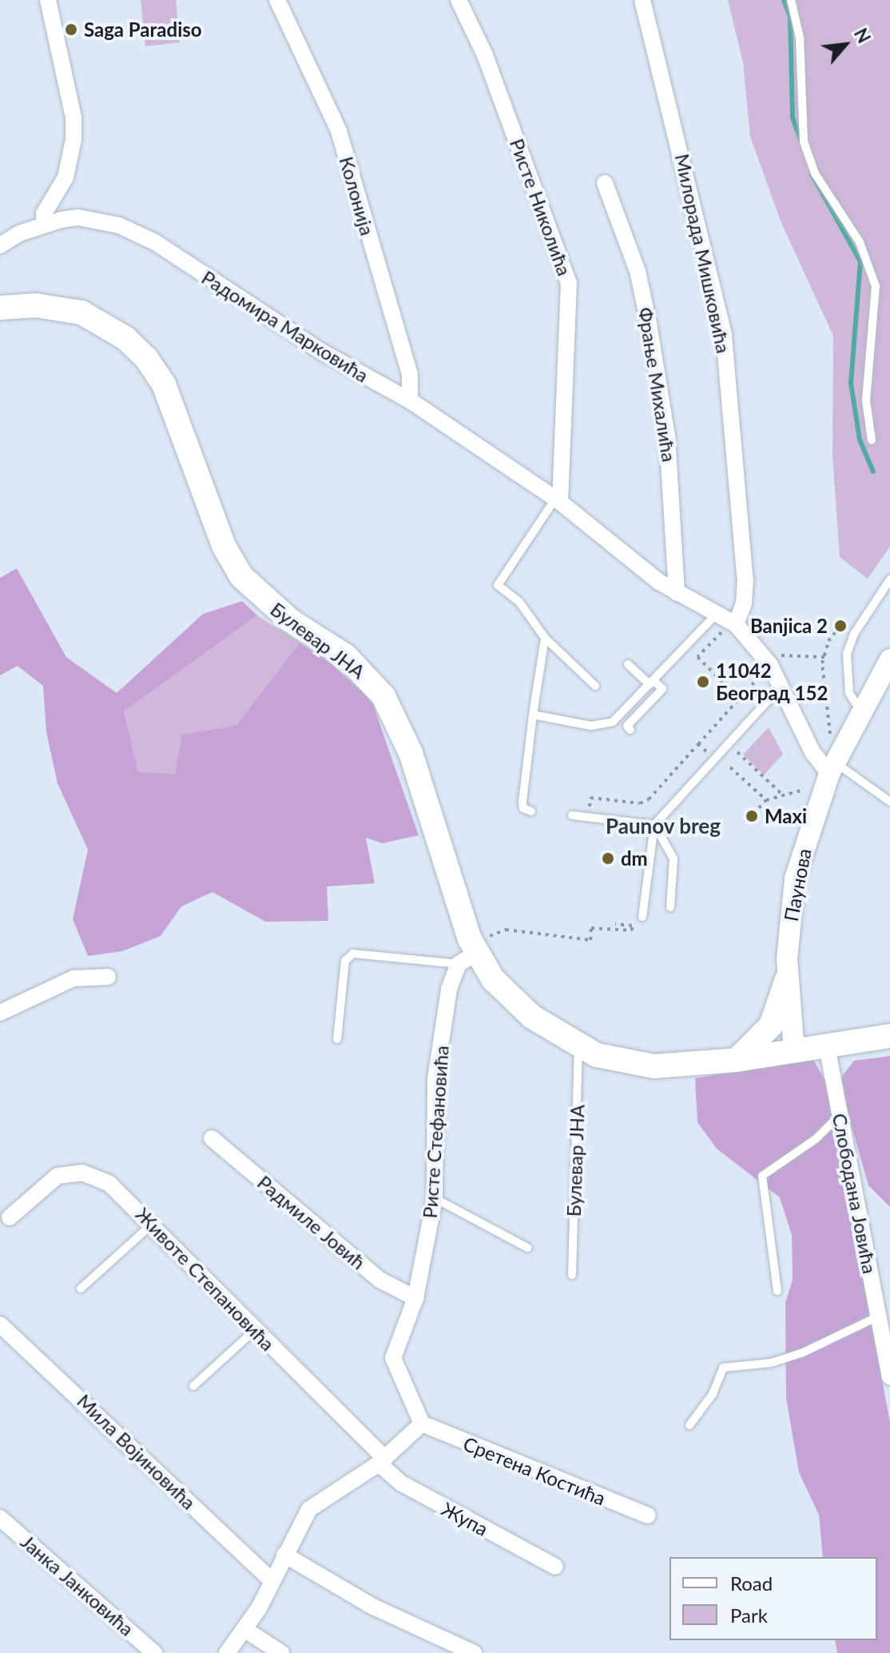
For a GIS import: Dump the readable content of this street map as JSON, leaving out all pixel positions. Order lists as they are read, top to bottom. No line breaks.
{"streets":{"main road":["Булевар ЈНА"],"street":["Колонија","Ристе Николића","Милорада Мишковића","Радомира Марковића","Фрање Михалића","Паунова","Ристе Стефановића","Слободана Јовића","Радмиле Јовић","Животе Степановића","Мила Војиновића","Сретена Костића","Жупа","Јанка Јанковића"]},"crossings":[["Колонија","Радомира Марковића"],["Ристе Николића","Радомира Марковића"],["Милорада Мишковића","Радомира Марковића"],["Радомира Марковића","Фрање Михалића"],["Радомира Марковића","Паунова"],["Булевар ЈНА","Паунова"],["Булевар ЈНА","Ристе Стефановића"],["Булевар ЈНА","Слободана Јовића"],["Ристе Стефановића","Радмиле Јовић"],["Ристе Стефановића","Сретена Костића"],["Животе Степановића","Жупа"]],"districts":["Paunov breg"],"places":["Saga Paradiso","Banjica 2","11042 Београд 152","Maxi","dm"],"legend":["Road","Park"],"north":"top right"}
